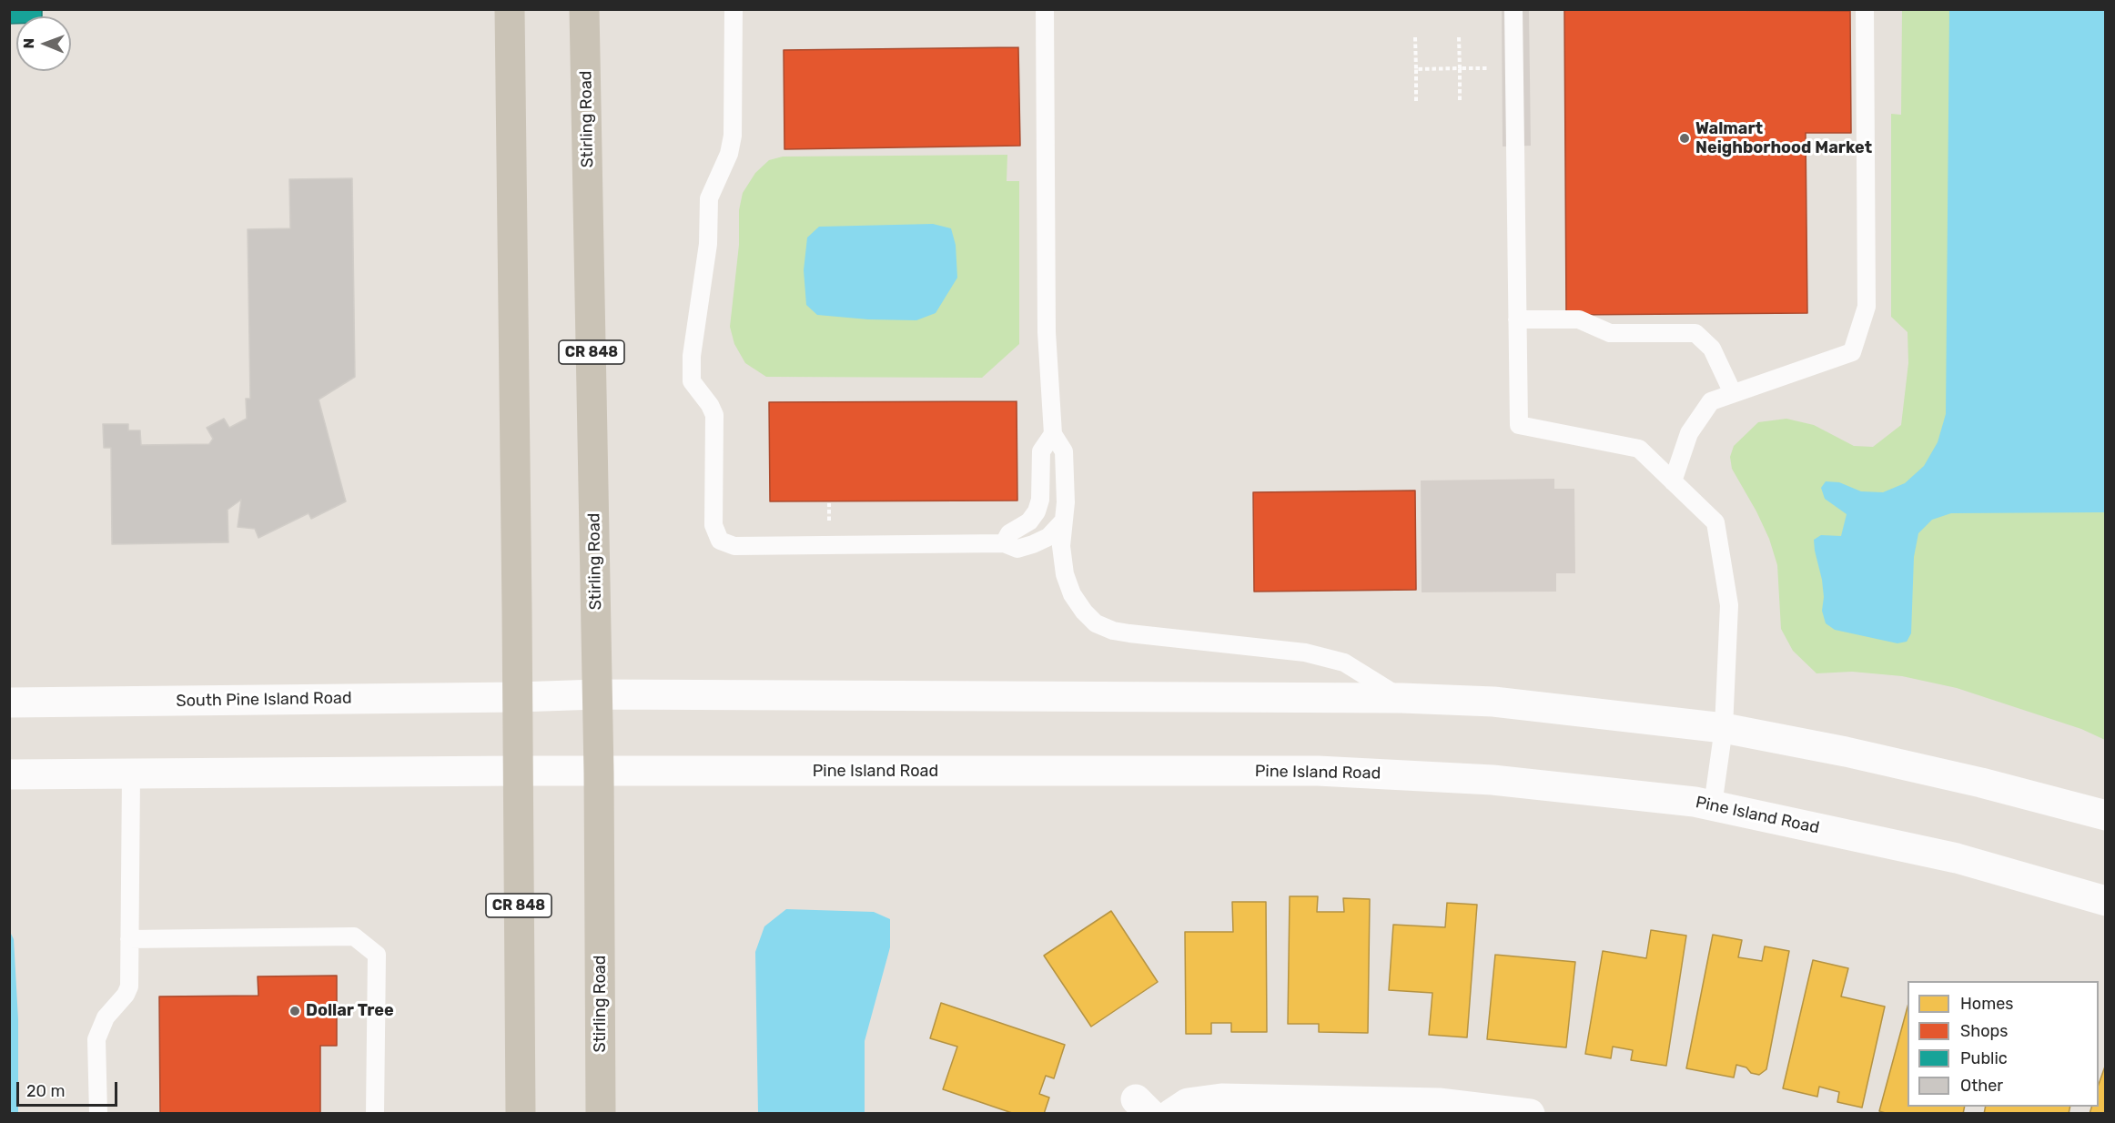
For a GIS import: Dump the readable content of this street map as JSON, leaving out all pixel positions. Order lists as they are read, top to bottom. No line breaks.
{"streets":{"main road":["Stirling Road","CR 848","South Pine Island Road","Pine Island Road"]},"crossings":[["Stirling Road","Pine Island Road"],["CR 848","South Pine Island Road"],["CR 848","Pine Island Road"]],"places":["Walmart Neighborhood Market","Dollar Tree"],"legend":["Homes","Shops","Public","Other"],"scale_bar":"20 m","north":"left"}
